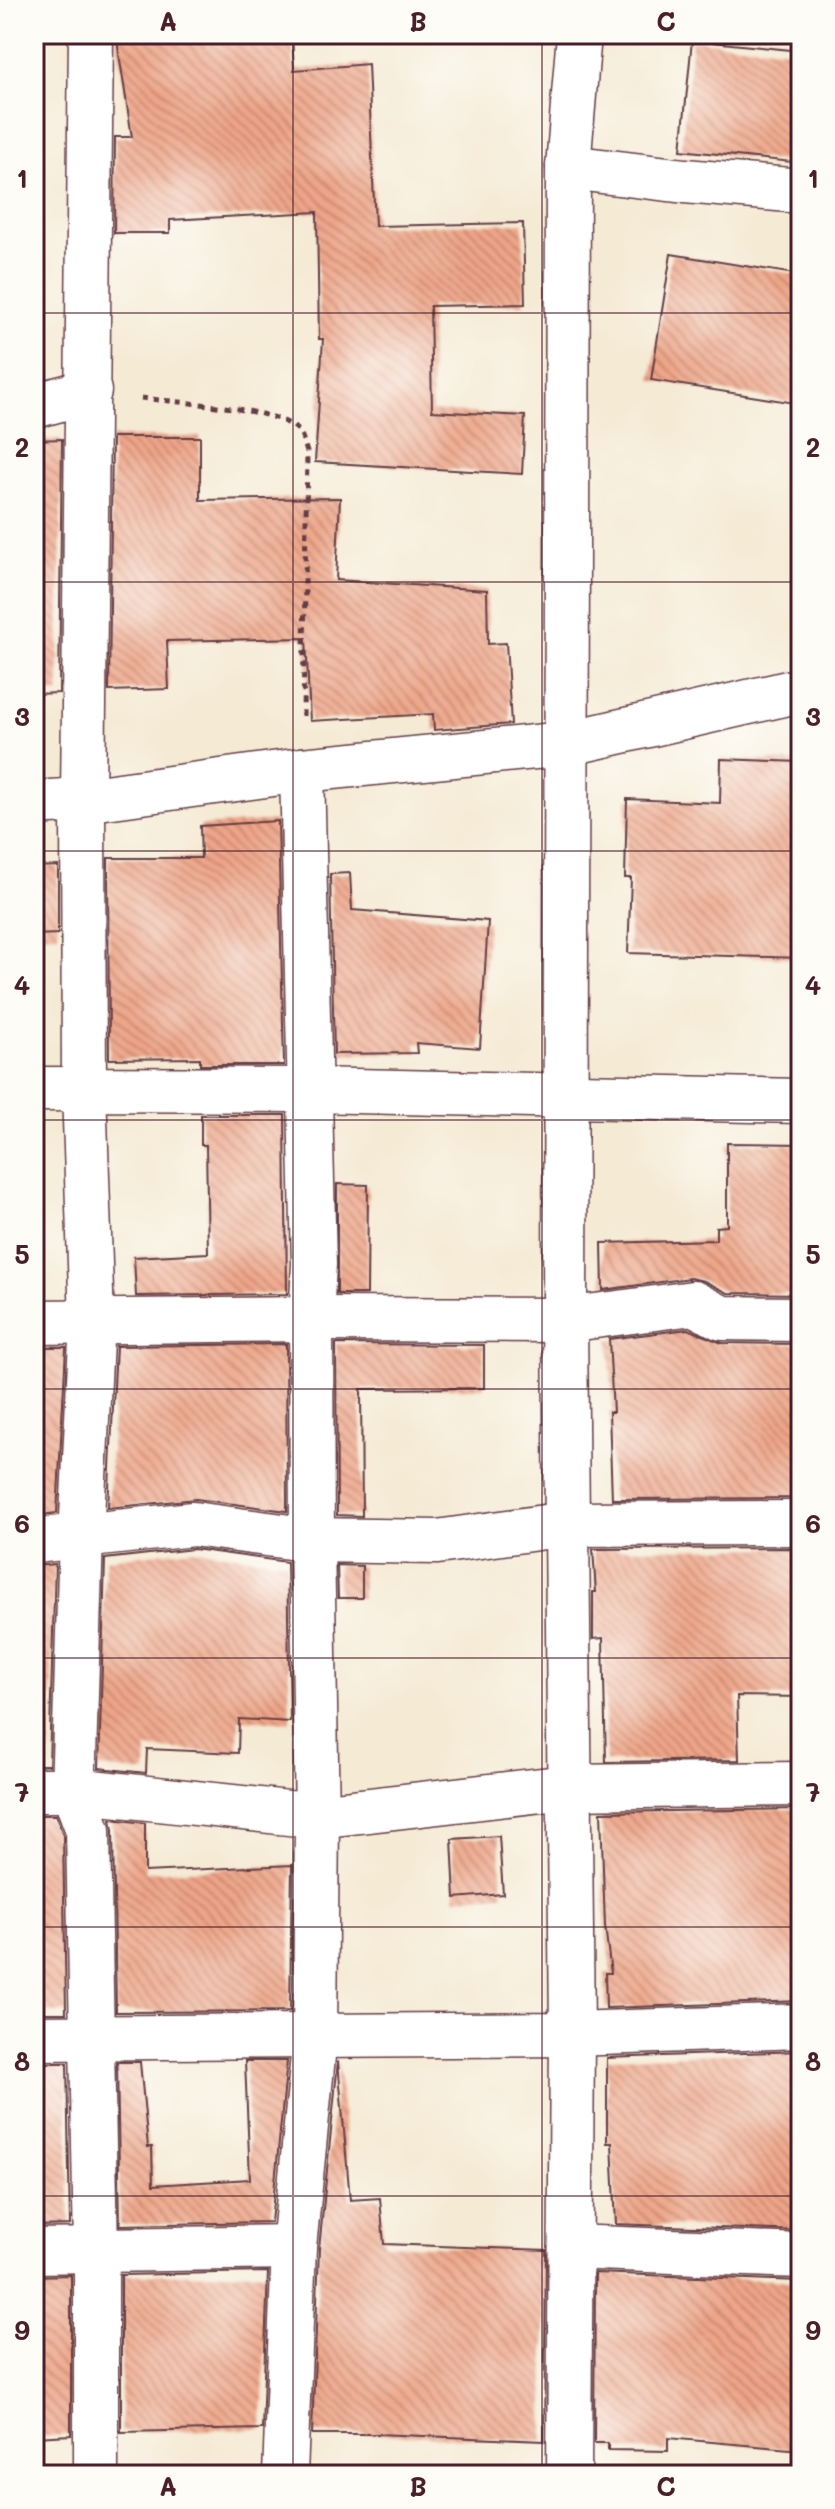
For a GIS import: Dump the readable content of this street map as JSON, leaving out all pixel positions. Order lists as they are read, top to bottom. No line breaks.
{"grid":{"columns":["A","B","C"],"rows":["1","2","3","4","5","6","7","8","9"]}}
